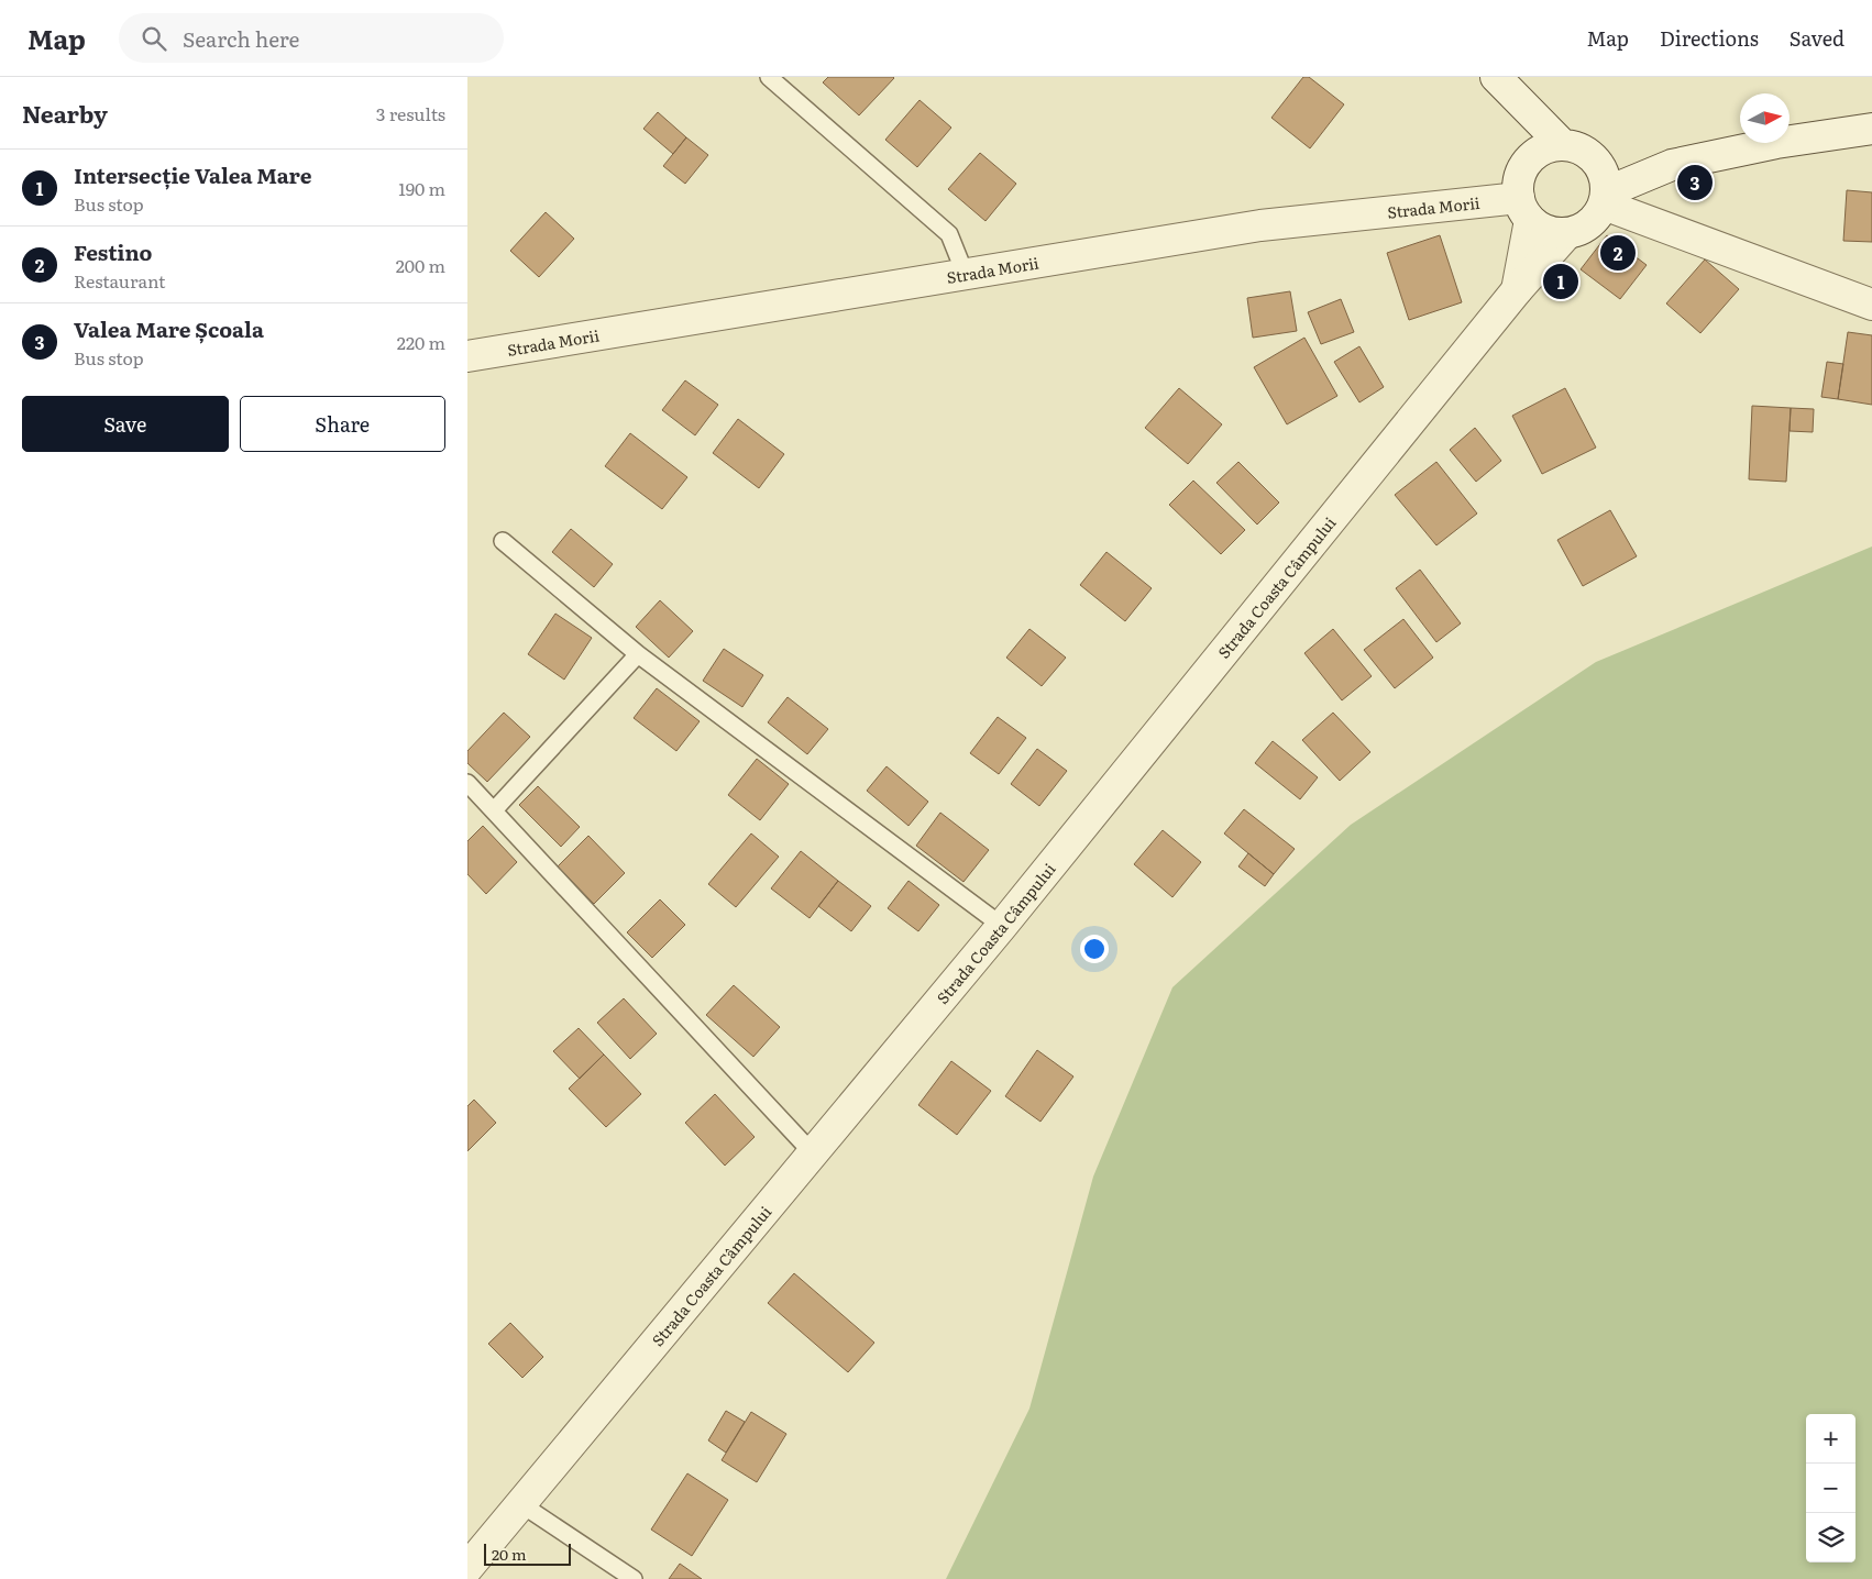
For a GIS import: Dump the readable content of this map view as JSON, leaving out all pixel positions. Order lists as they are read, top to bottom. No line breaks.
{"streets":{"street":["Strada Morii","Strada Coasta Câmpului"]},"crossings":[["Strada Morii","Strada Coasta Câmpului"]],"scale_bar":"20 m","north":"right","page":{"header":"Map","search":"Search here","nav":["Map","Directions","Saved"],"heading":["Nearby","3 results"],"list":[{"mark":"1","name":"Intersecție Valea Mare","note":"Bus stop","value":"190 m"},{"mark":"2","name":"Festino","note":"Restaurant","value":"200 m"},{"mark":"3","name":"Valea Mare Școala","note":"Bus stop","value":"220 m"}],"pins":["3","2","1"],"buttons":["Save","Share"],"map_buttons":["+","−"],"scale":"20 m"}}
